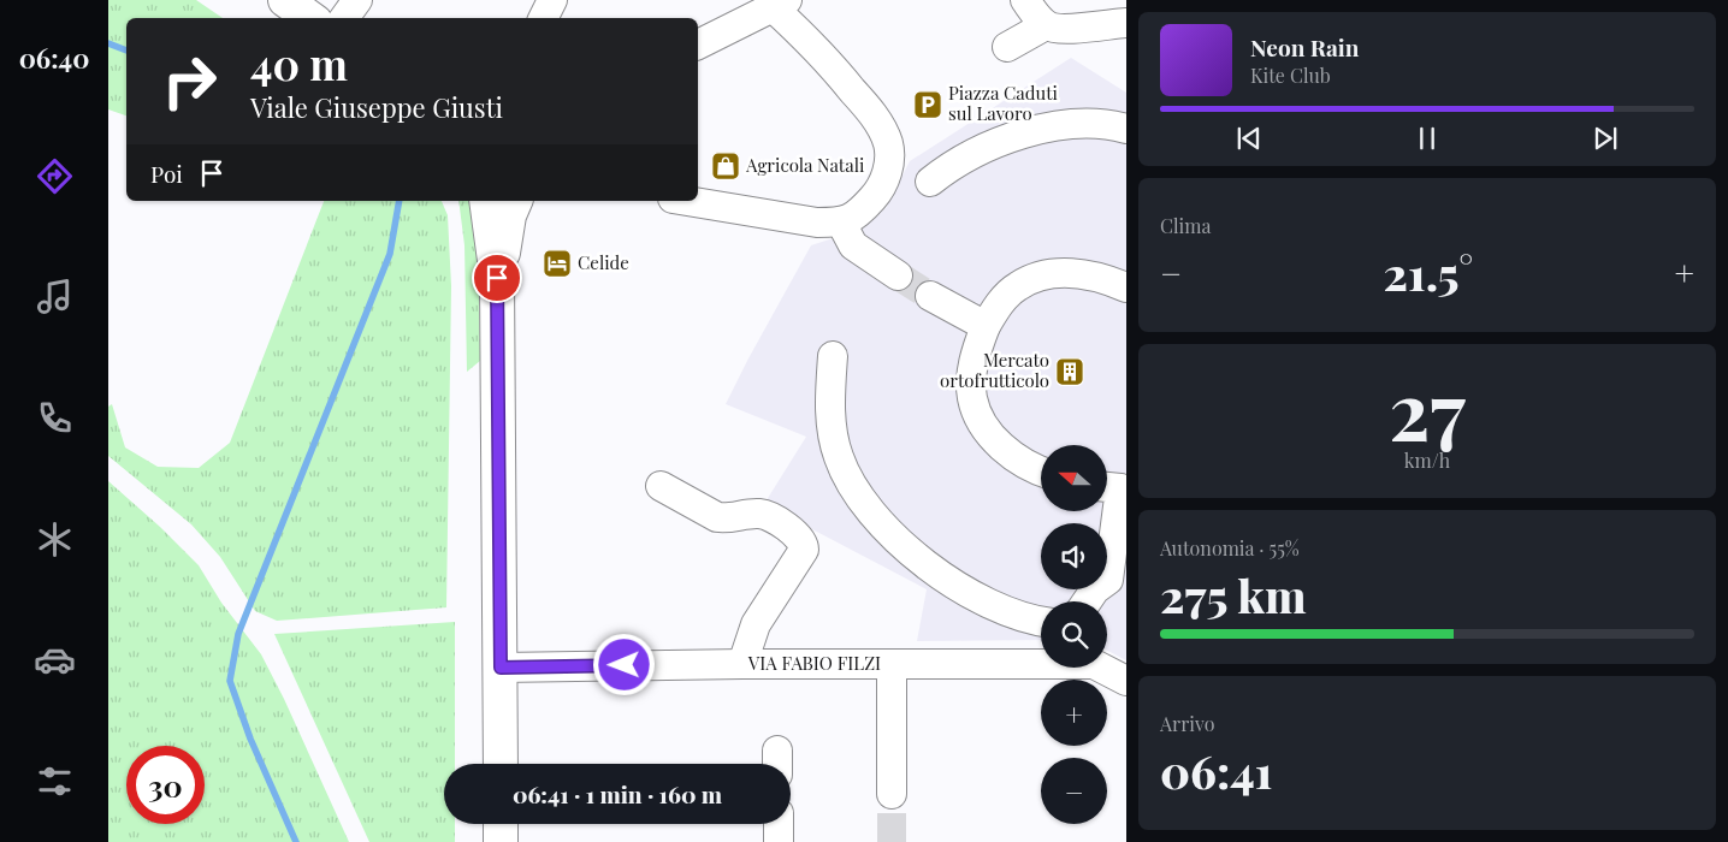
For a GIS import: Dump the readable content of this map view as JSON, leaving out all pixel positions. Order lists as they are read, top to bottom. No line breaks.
{"streets":{"street":["VIA FABIO FILZI"]},"places":{"parking":["Piazza Caduti sul Lavoro"],"shop":["Agricola Natali"],"hotel":["Celide"],"building":["Mercato ortofrutticolo"]},"north":"left","page":{"tabs":"06:40","turn":["40 m","Viale Giuseppe Giusti"],"song":["Neon Rain","Kite Club"],"then":"Poi","tile":["Clima",["27","km/h"],["Autonomia · 55%","275 km"],["Arrivo","06:41"]],"heat":["−","21.5°","+"],"map_buttons":["+","−"],"limit":"30","trip":"06:41 · 1 min · 160 m"}}
